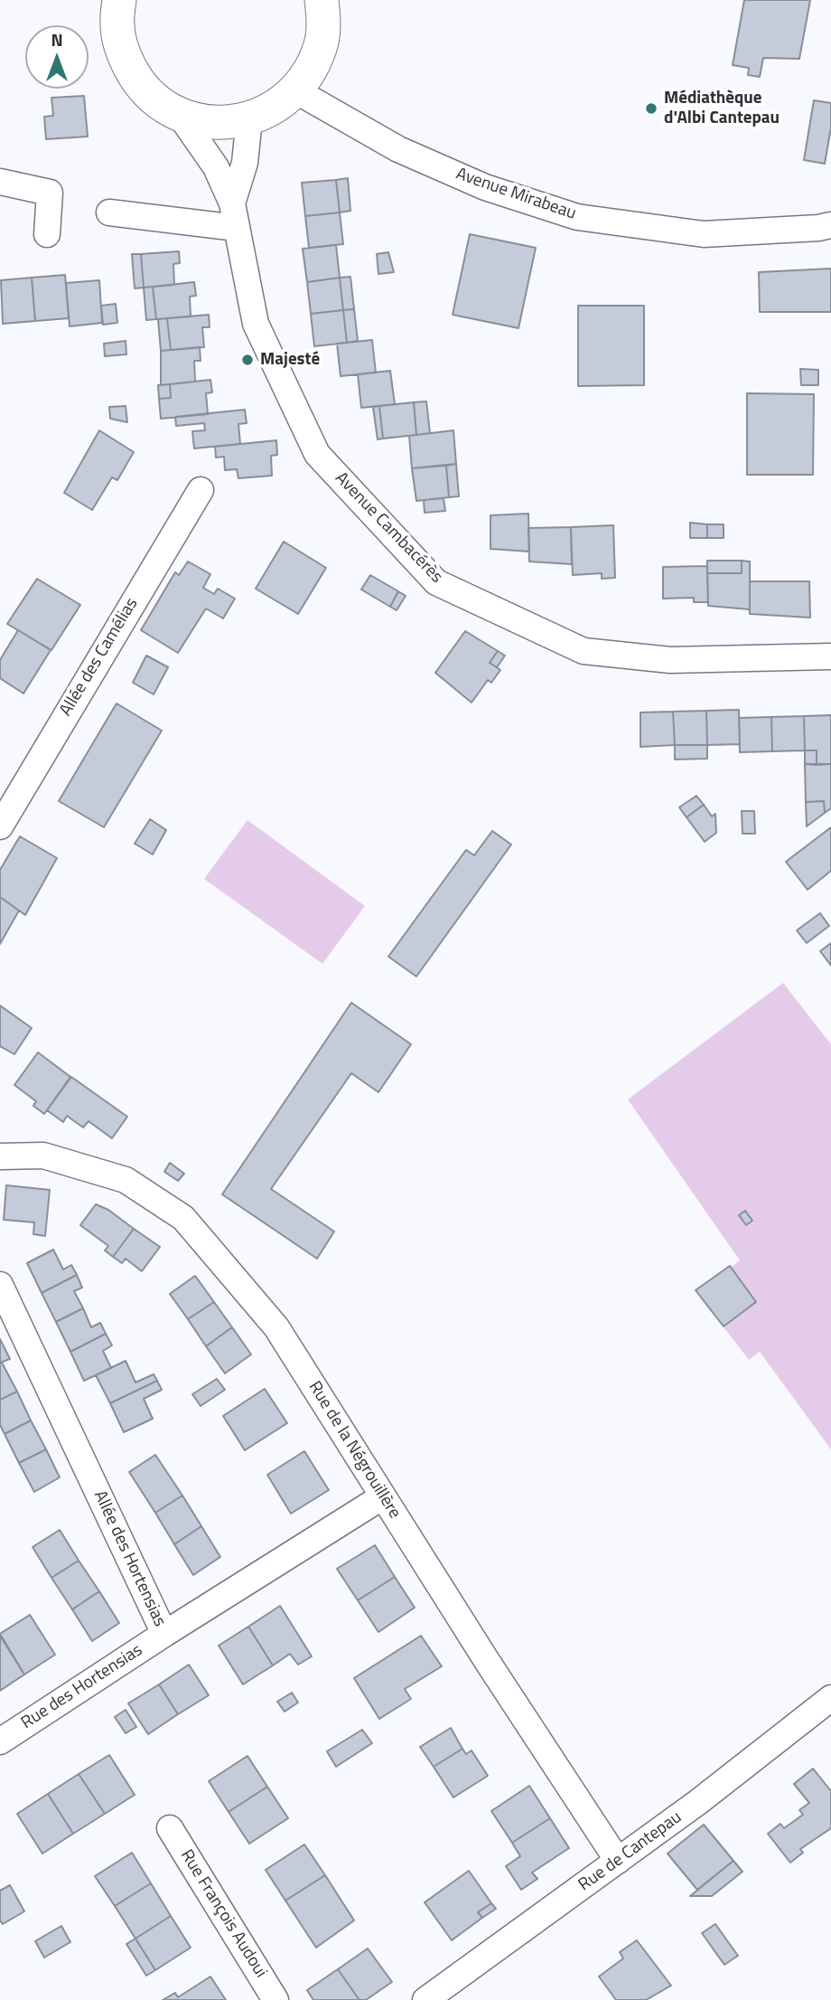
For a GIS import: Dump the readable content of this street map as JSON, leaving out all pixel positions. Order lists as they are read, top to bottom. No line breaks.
{"streets":{"street":["Avenue Mirabeau","Avenue Cambacérès","Allée des Camélias","Rue de la Négrouillère","Allée des Hortensias","Rue des Hortensias","Rue de Cantepau","Rue François Audoui"]},"crossings":[["Rue de la Négrouillère","Allée des Hortensias"],["Rue de la Négrouillère","Rue de Cantepau"],["Allée des Hortensias","Rue des Hortensias"]],"places":["Médiathèque d'Albi Cantepau","Majesté"],"north":"top"}
